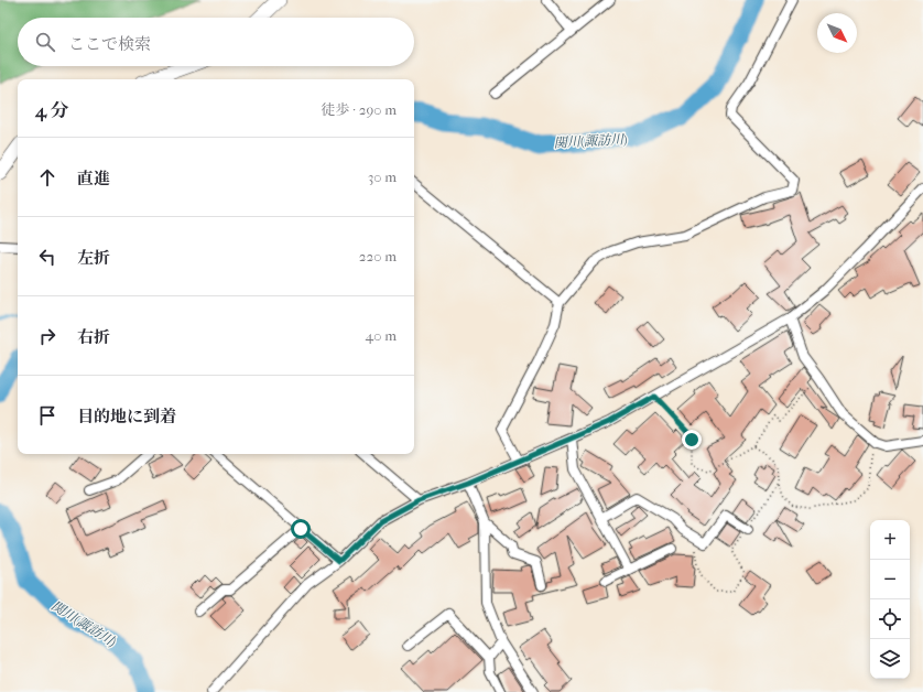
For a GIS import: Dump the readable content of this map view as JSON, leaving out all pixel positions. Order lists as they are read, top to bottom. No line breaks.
{"water":["関川(諏訪川)"],"north":"bottom right","page":{"search":"ここで検索","heading":["4 分","徒歩 · 290 m"],"list":[["直進","30 m"],["左折","220 m"],["右折","40 m"],"目的地に到着"],"map_buttons":["+","−"]}}
